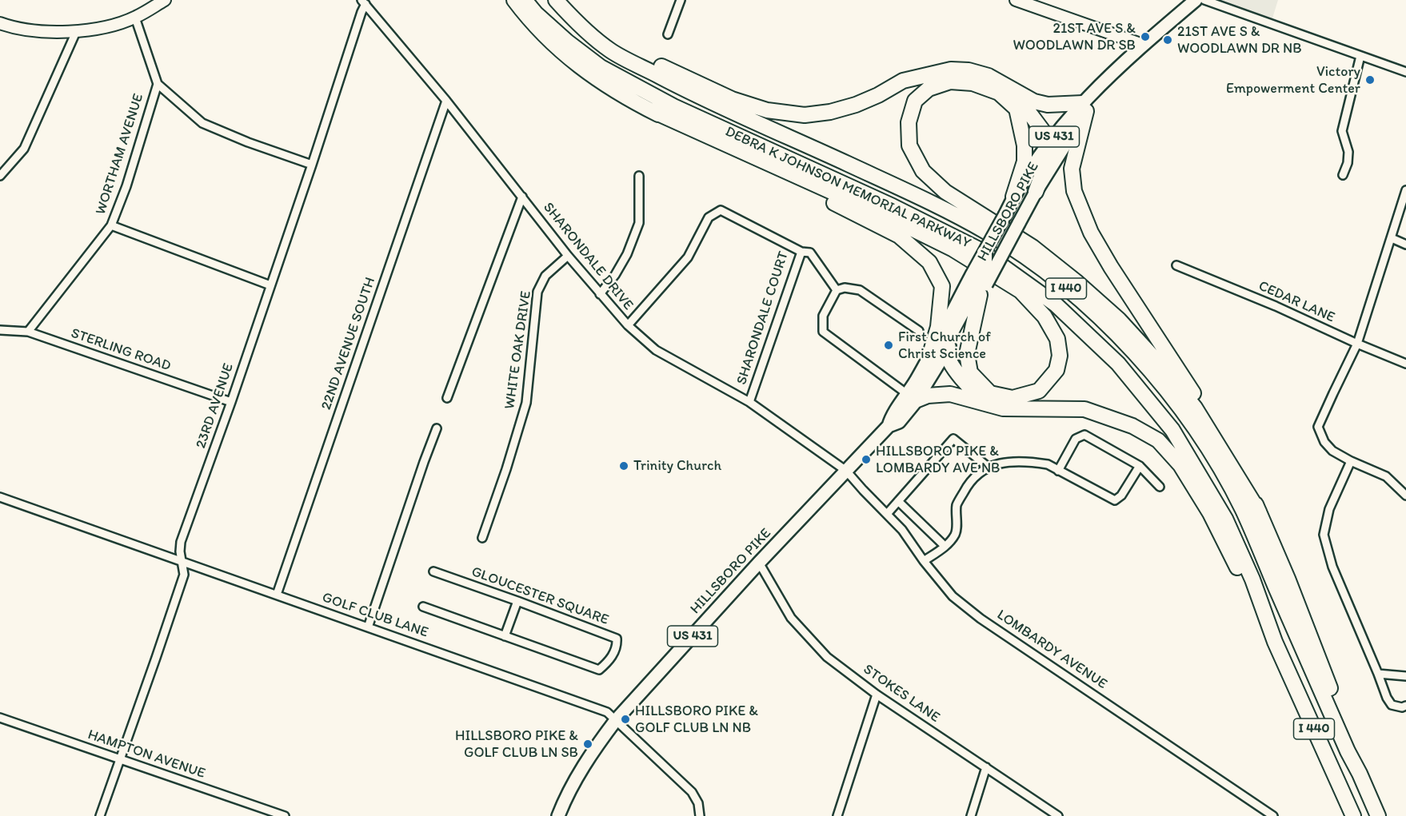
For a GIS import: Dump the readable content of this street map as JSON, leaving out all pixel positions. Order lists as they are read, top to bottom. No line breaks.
{"streets":{"highway":["DEBRA K JOHNSON MEMORIAL PARKWAY","I 440"],"main road":["US 431","HILLSBORO PIKE"],"street":["WORTHAM AVENUE","SHARONDALE DRIVE","CEDAR LANE","SHARONDALE COURT","22ND AVENUE SOUTH","STERLING ROAD","WHITE OAK DRIVE","23RD AVENUE","GLOUCESTER SQUARE","GOLF CLUB LANE","LOMBARDY AVENUE","STOKES LANE","HAMPTON AVENUE"]},"crossings":[["US 431","HILLSBORO PIKE"],["WORTHAM AVENUE","STERLING ROAD"],["HILLSBORO PIKE","SHARONDALE DRIVE"],["HILLSBORO PIKE","GOLF CLUB LANE"],["HILLSBORO PIKE","LOMBARDY AVENUE"],["HILLSBORO PIKE","STOKES LANE"],["SHARONDALE DRIVE","SHARONDALE COURT"],["SHARONDALE DRIVE","22ND AVENUE SOUTH"],["SHARONDALE DRIVE","WHITE OAK DRIVE"],["SHARONDALE DRIVE","23RD AVENUE"],["SHARONDALE DRIVE","LOMBARDY AVENUE"],["22ND AVENUE SOUTH","GOLF CLUB LANE"],["STERLING ROAD","23RD AVENUE"],["23RD AVENUE","GOLF CLUB LANE"],["23RD AVENUE","HAMPTON AVENUE"]],"places":["21ST AVE S & WOODLAWN DR SB","21ST AVE S & WOODLAWN DR NB","Victory Empowerment Center","First Church of Christ Science","HILLSBORO PIKE & LOMBARDY AVE NB","Trinity Church","HILLSBORO PIKE & GOLF CLUB LN NB","HILLSBORO PIKE & GOLF CLUB LN SB"]}
